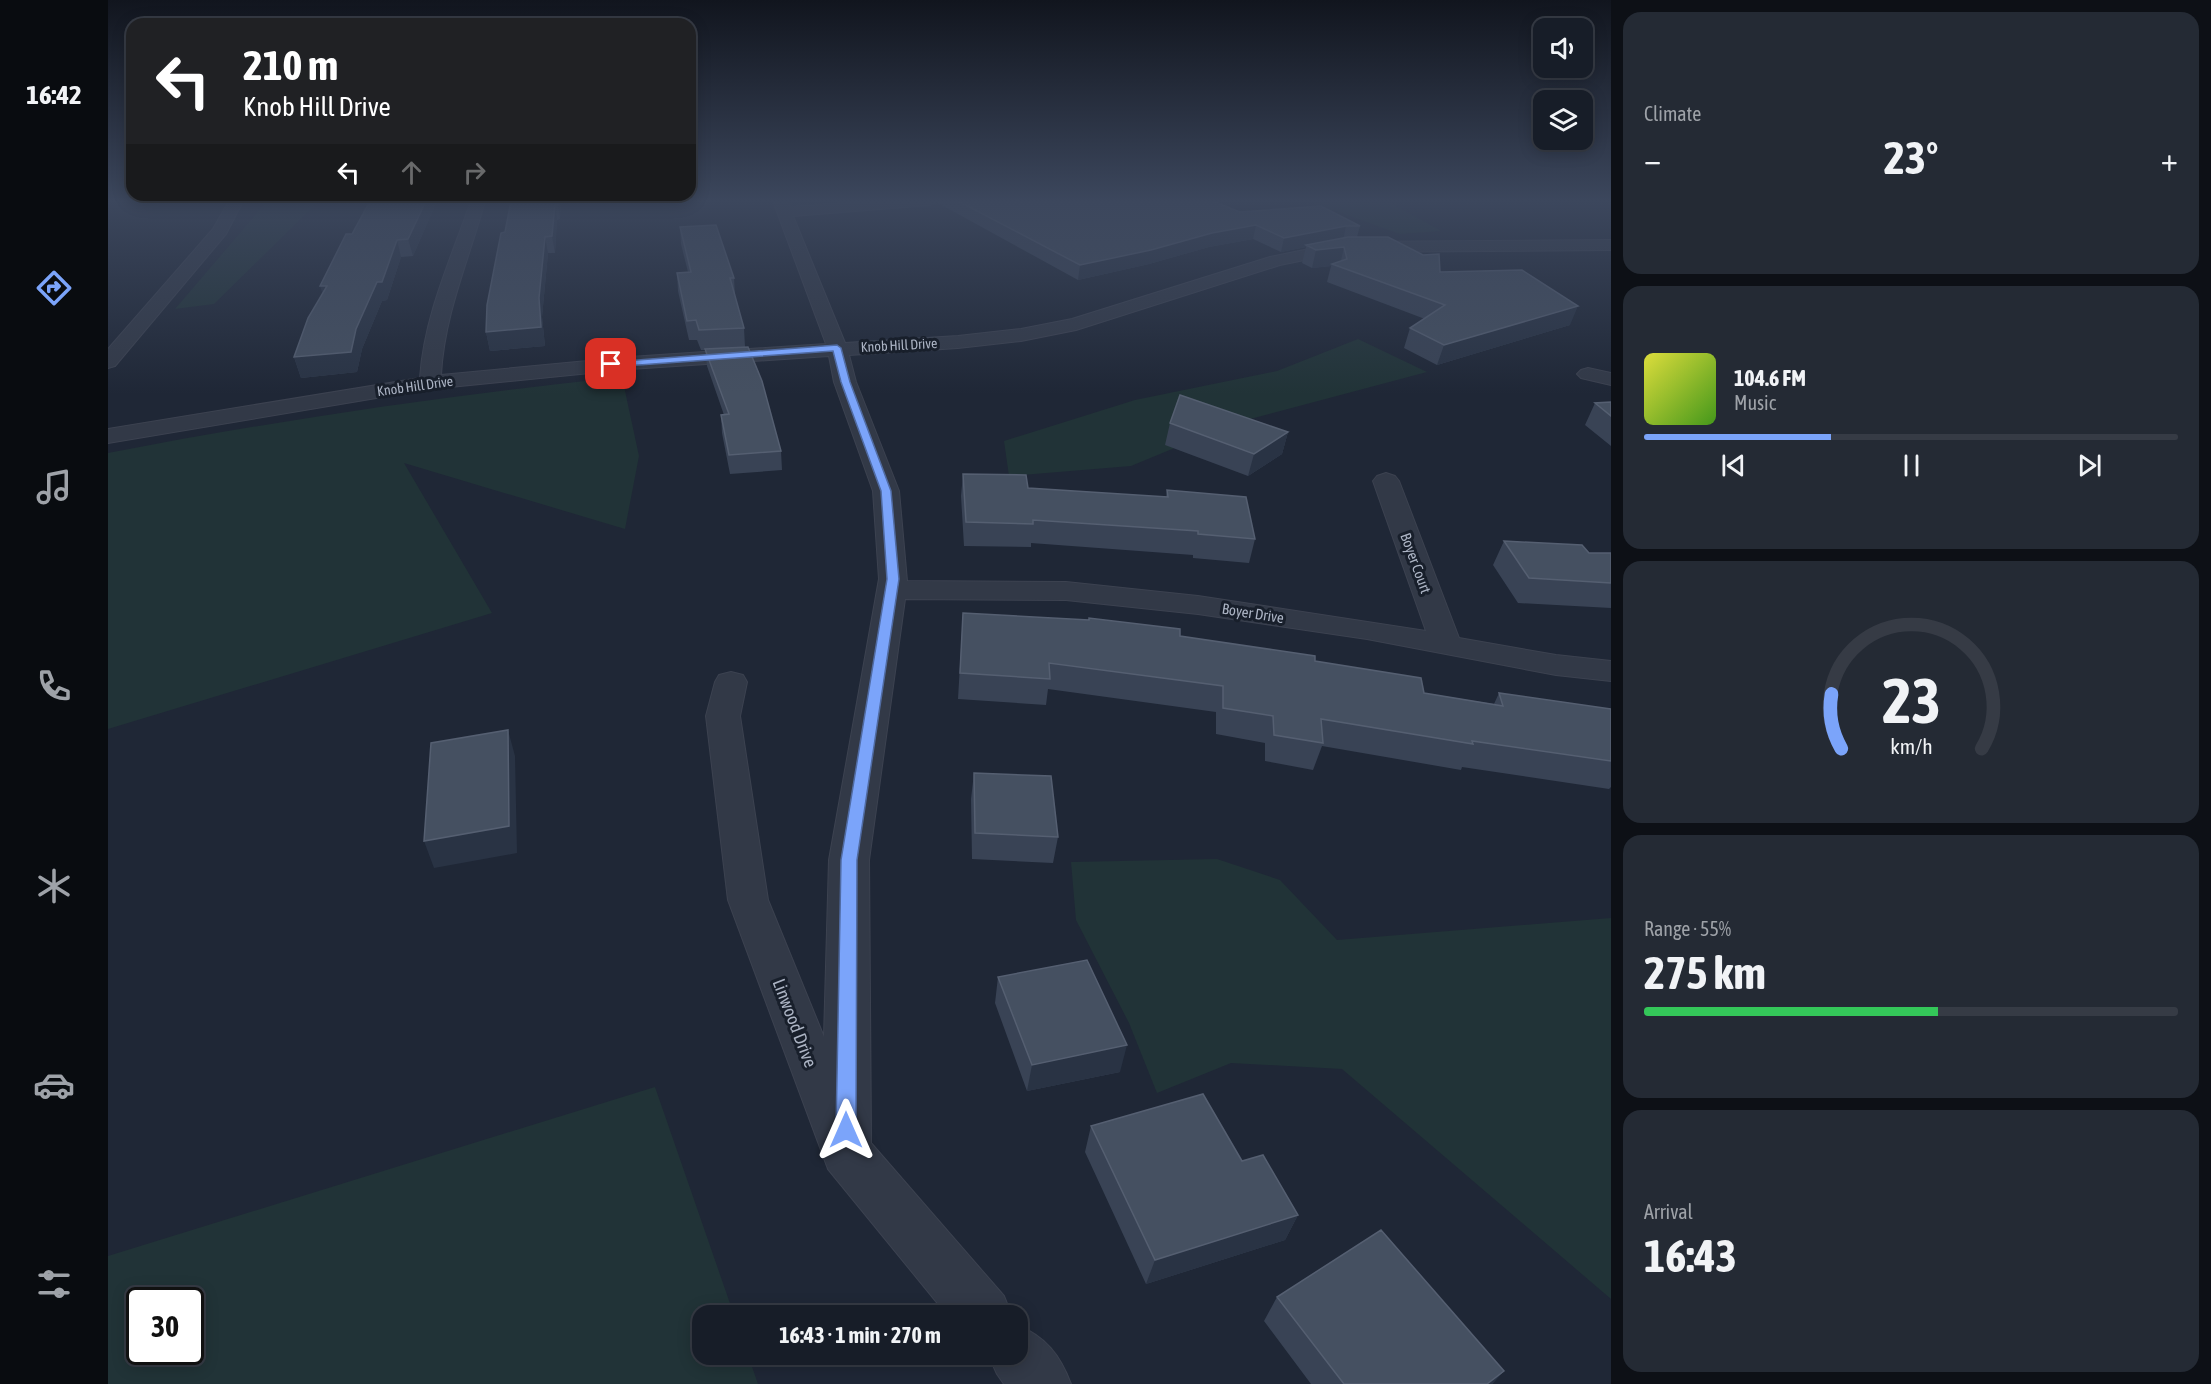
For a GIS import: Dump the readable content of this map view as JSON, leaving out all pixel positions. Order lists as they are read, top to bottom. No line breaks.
{"streets":{"street":["Knob Hill Drive","Boyer Court","Boyer Drive","Linwood Drive"]},"crossings":[["Boyer Court","Boyer Drive"]],"page":{"tabs":"16:42","tile":["Climate",["Range · 55%","275 km"],["Arrival","16:43"]],"turn":["210 m","Knob Hill Drive"],"heat":["−","23°","+"],"song":["104.6 FM","Music"],"limit":"30","trip":"16:43 · 1 min · 270 m","gauge":["23","km/h"]}}
